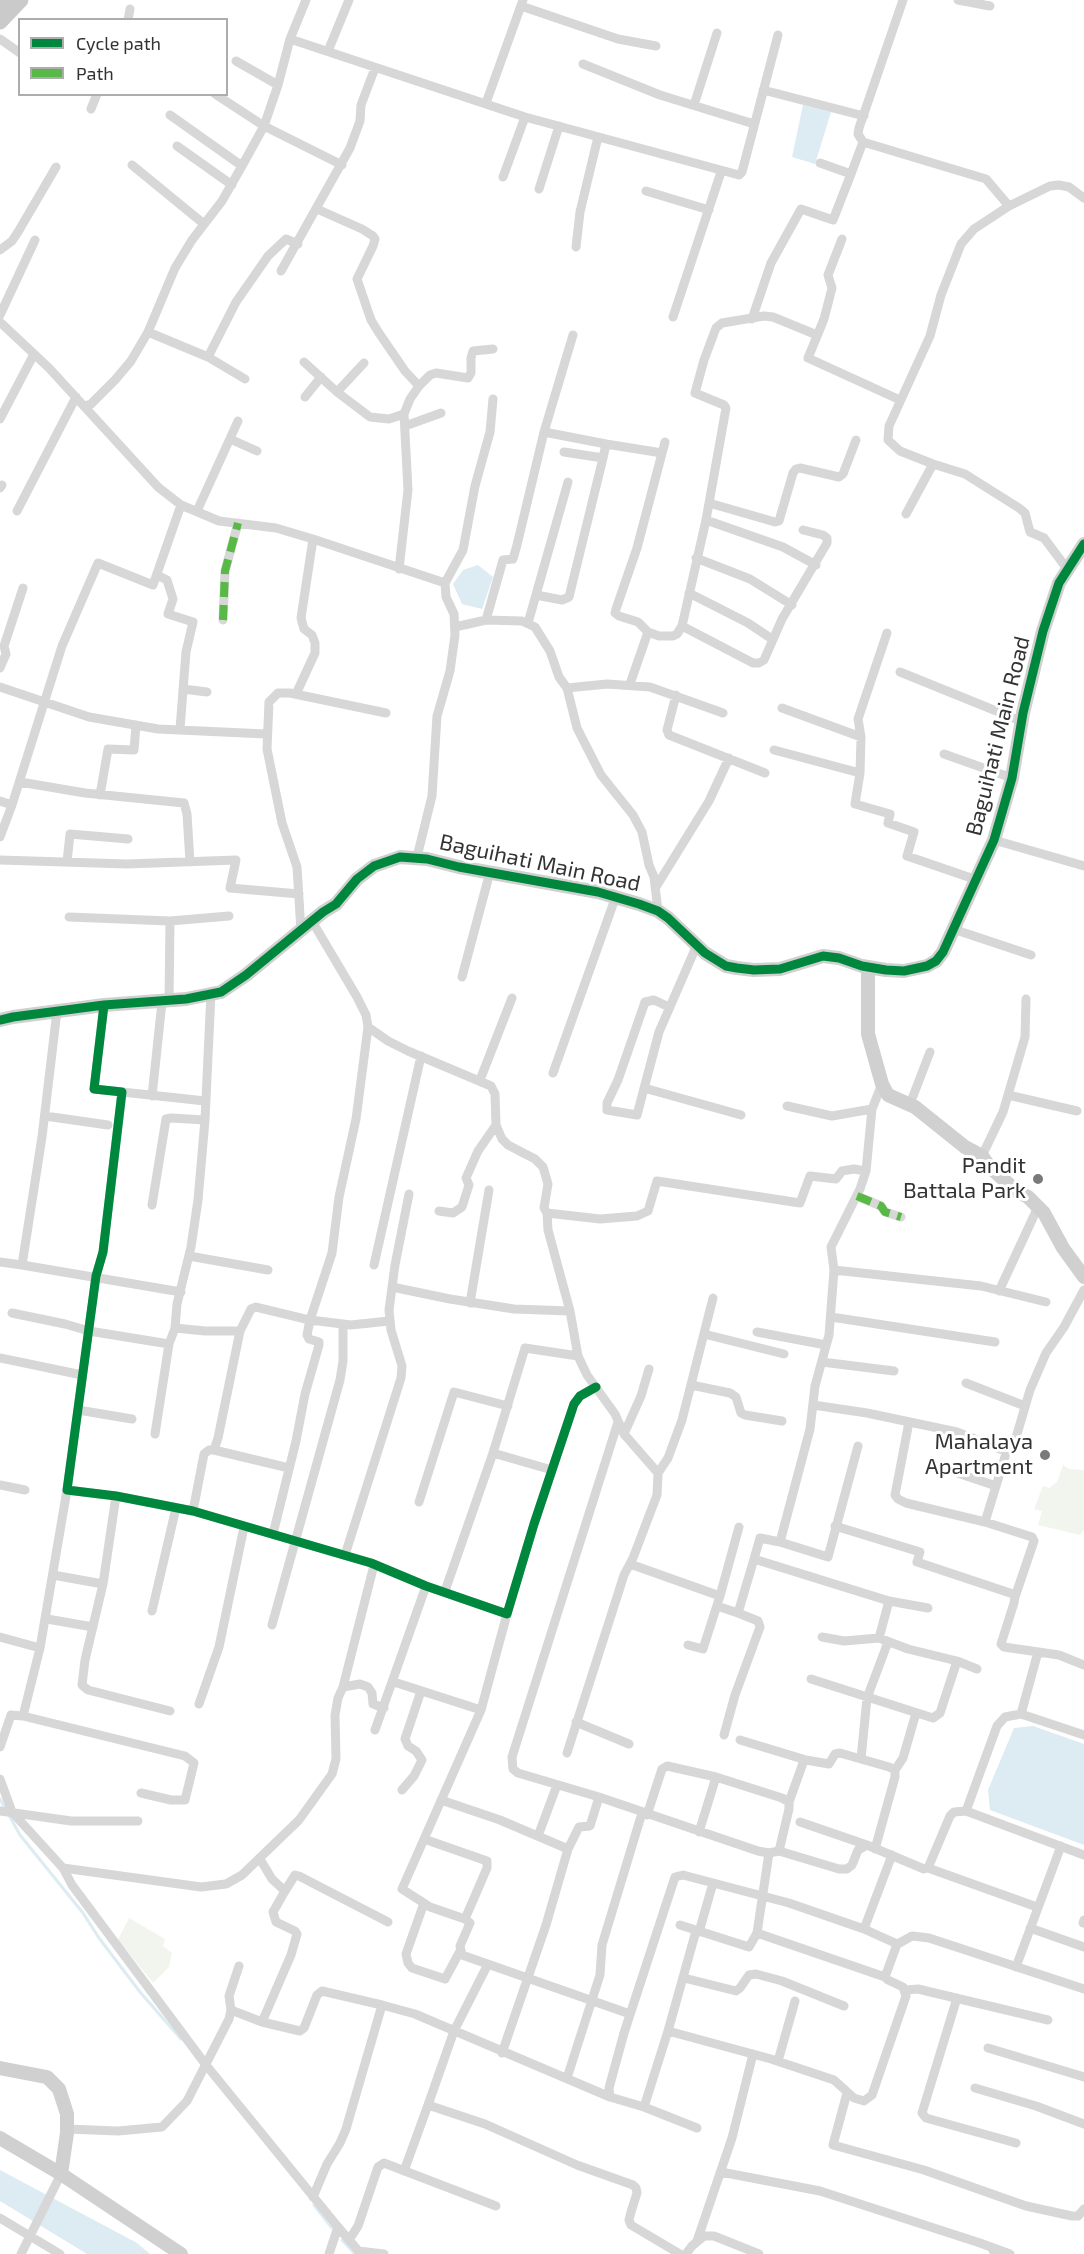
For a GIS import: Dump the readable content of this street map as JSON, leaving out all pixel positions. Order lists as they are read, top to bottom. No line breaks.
{"streets":{"street":["Baguihati Main Road"]},"places":["Pandit Battala Park","Mahalaya Apartment"],"legend":["Cycle path","Path"]}
